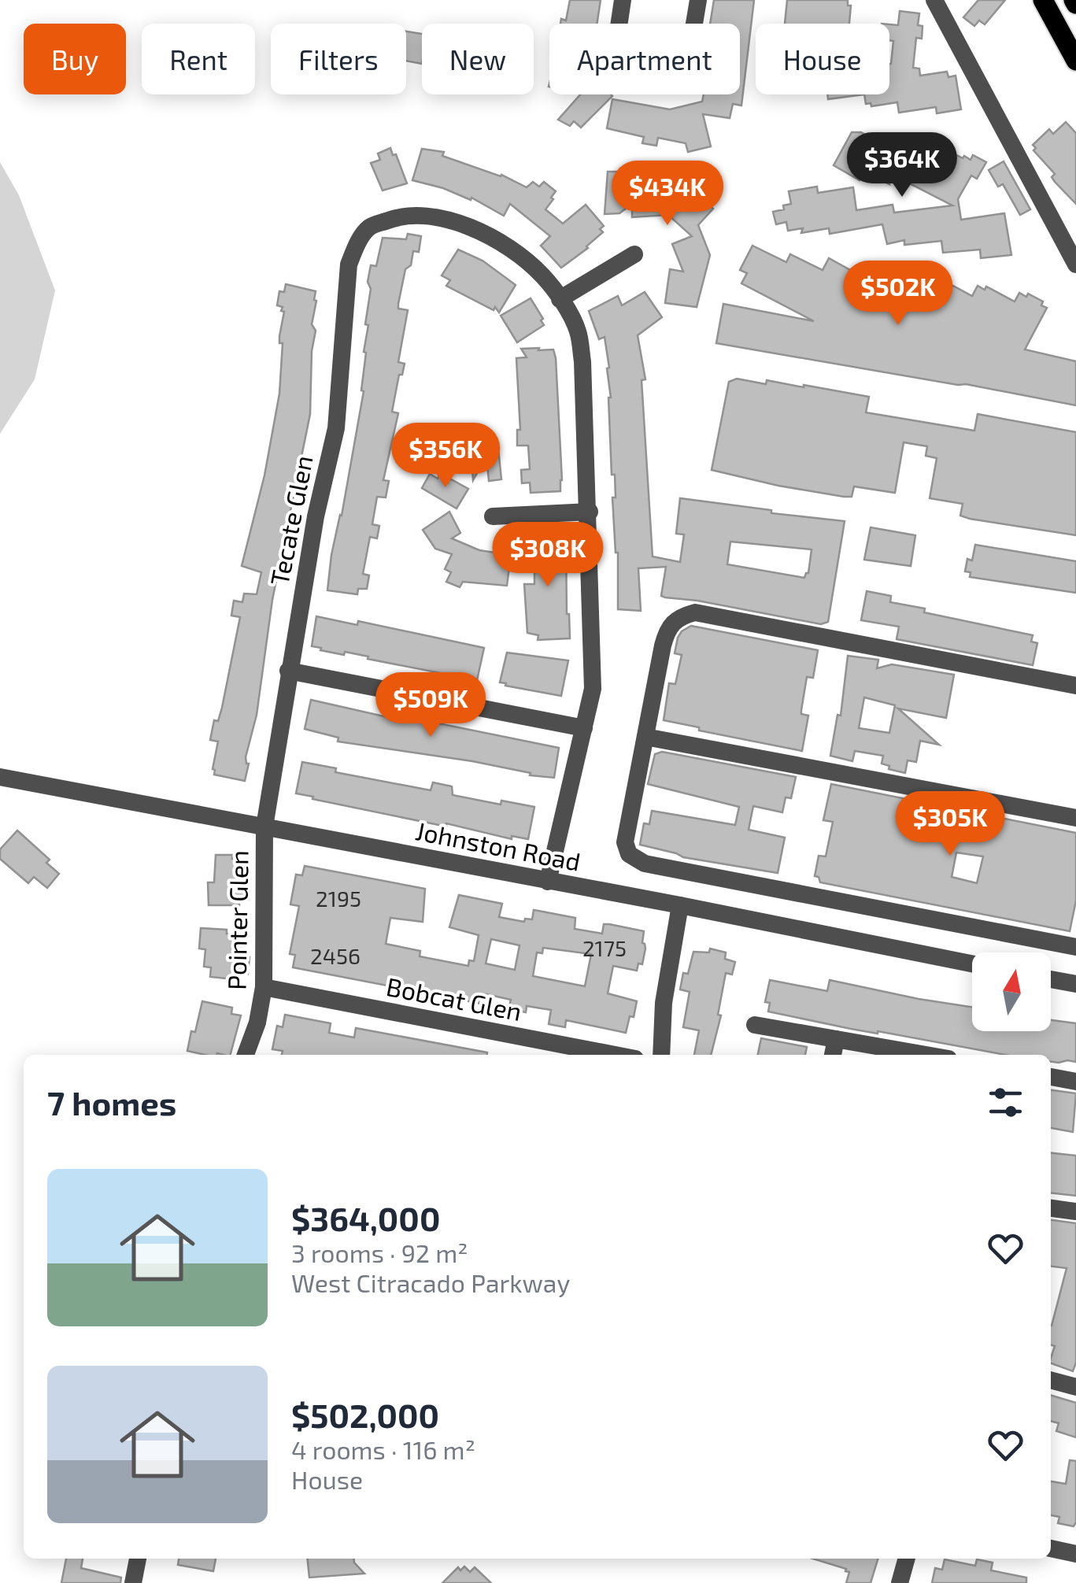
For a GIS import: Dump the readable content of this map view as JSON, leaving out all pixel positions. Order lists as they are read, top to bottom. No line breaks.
{"streets":{"street":["Tecate Glen","Johnston Road","Pointer Glen","Bobcat Glen"]},"crossings":[["Tecate Glen","Johnston Road"],["Tecate Glen","Pointer Glen"],["Johnston Road","Pointer Glen"],["Pointer Glen","Bobcat Glen"]],"house_numbers":["2195","2175","2456"],"north":"top","page":{"chip":["Buy","Rent","Filters","New","Apartment","House"],"price":["$364K","$434K","$502K","$356K","$308K","$509K","$305K"],"heading":"7 homes","list":[{"name":"$364,000","note":"3 rooms · 92 m² · West Citracado Parkway"},{"name":"$502,000","note":"4 rooms · 116 m² · House"}]}}
